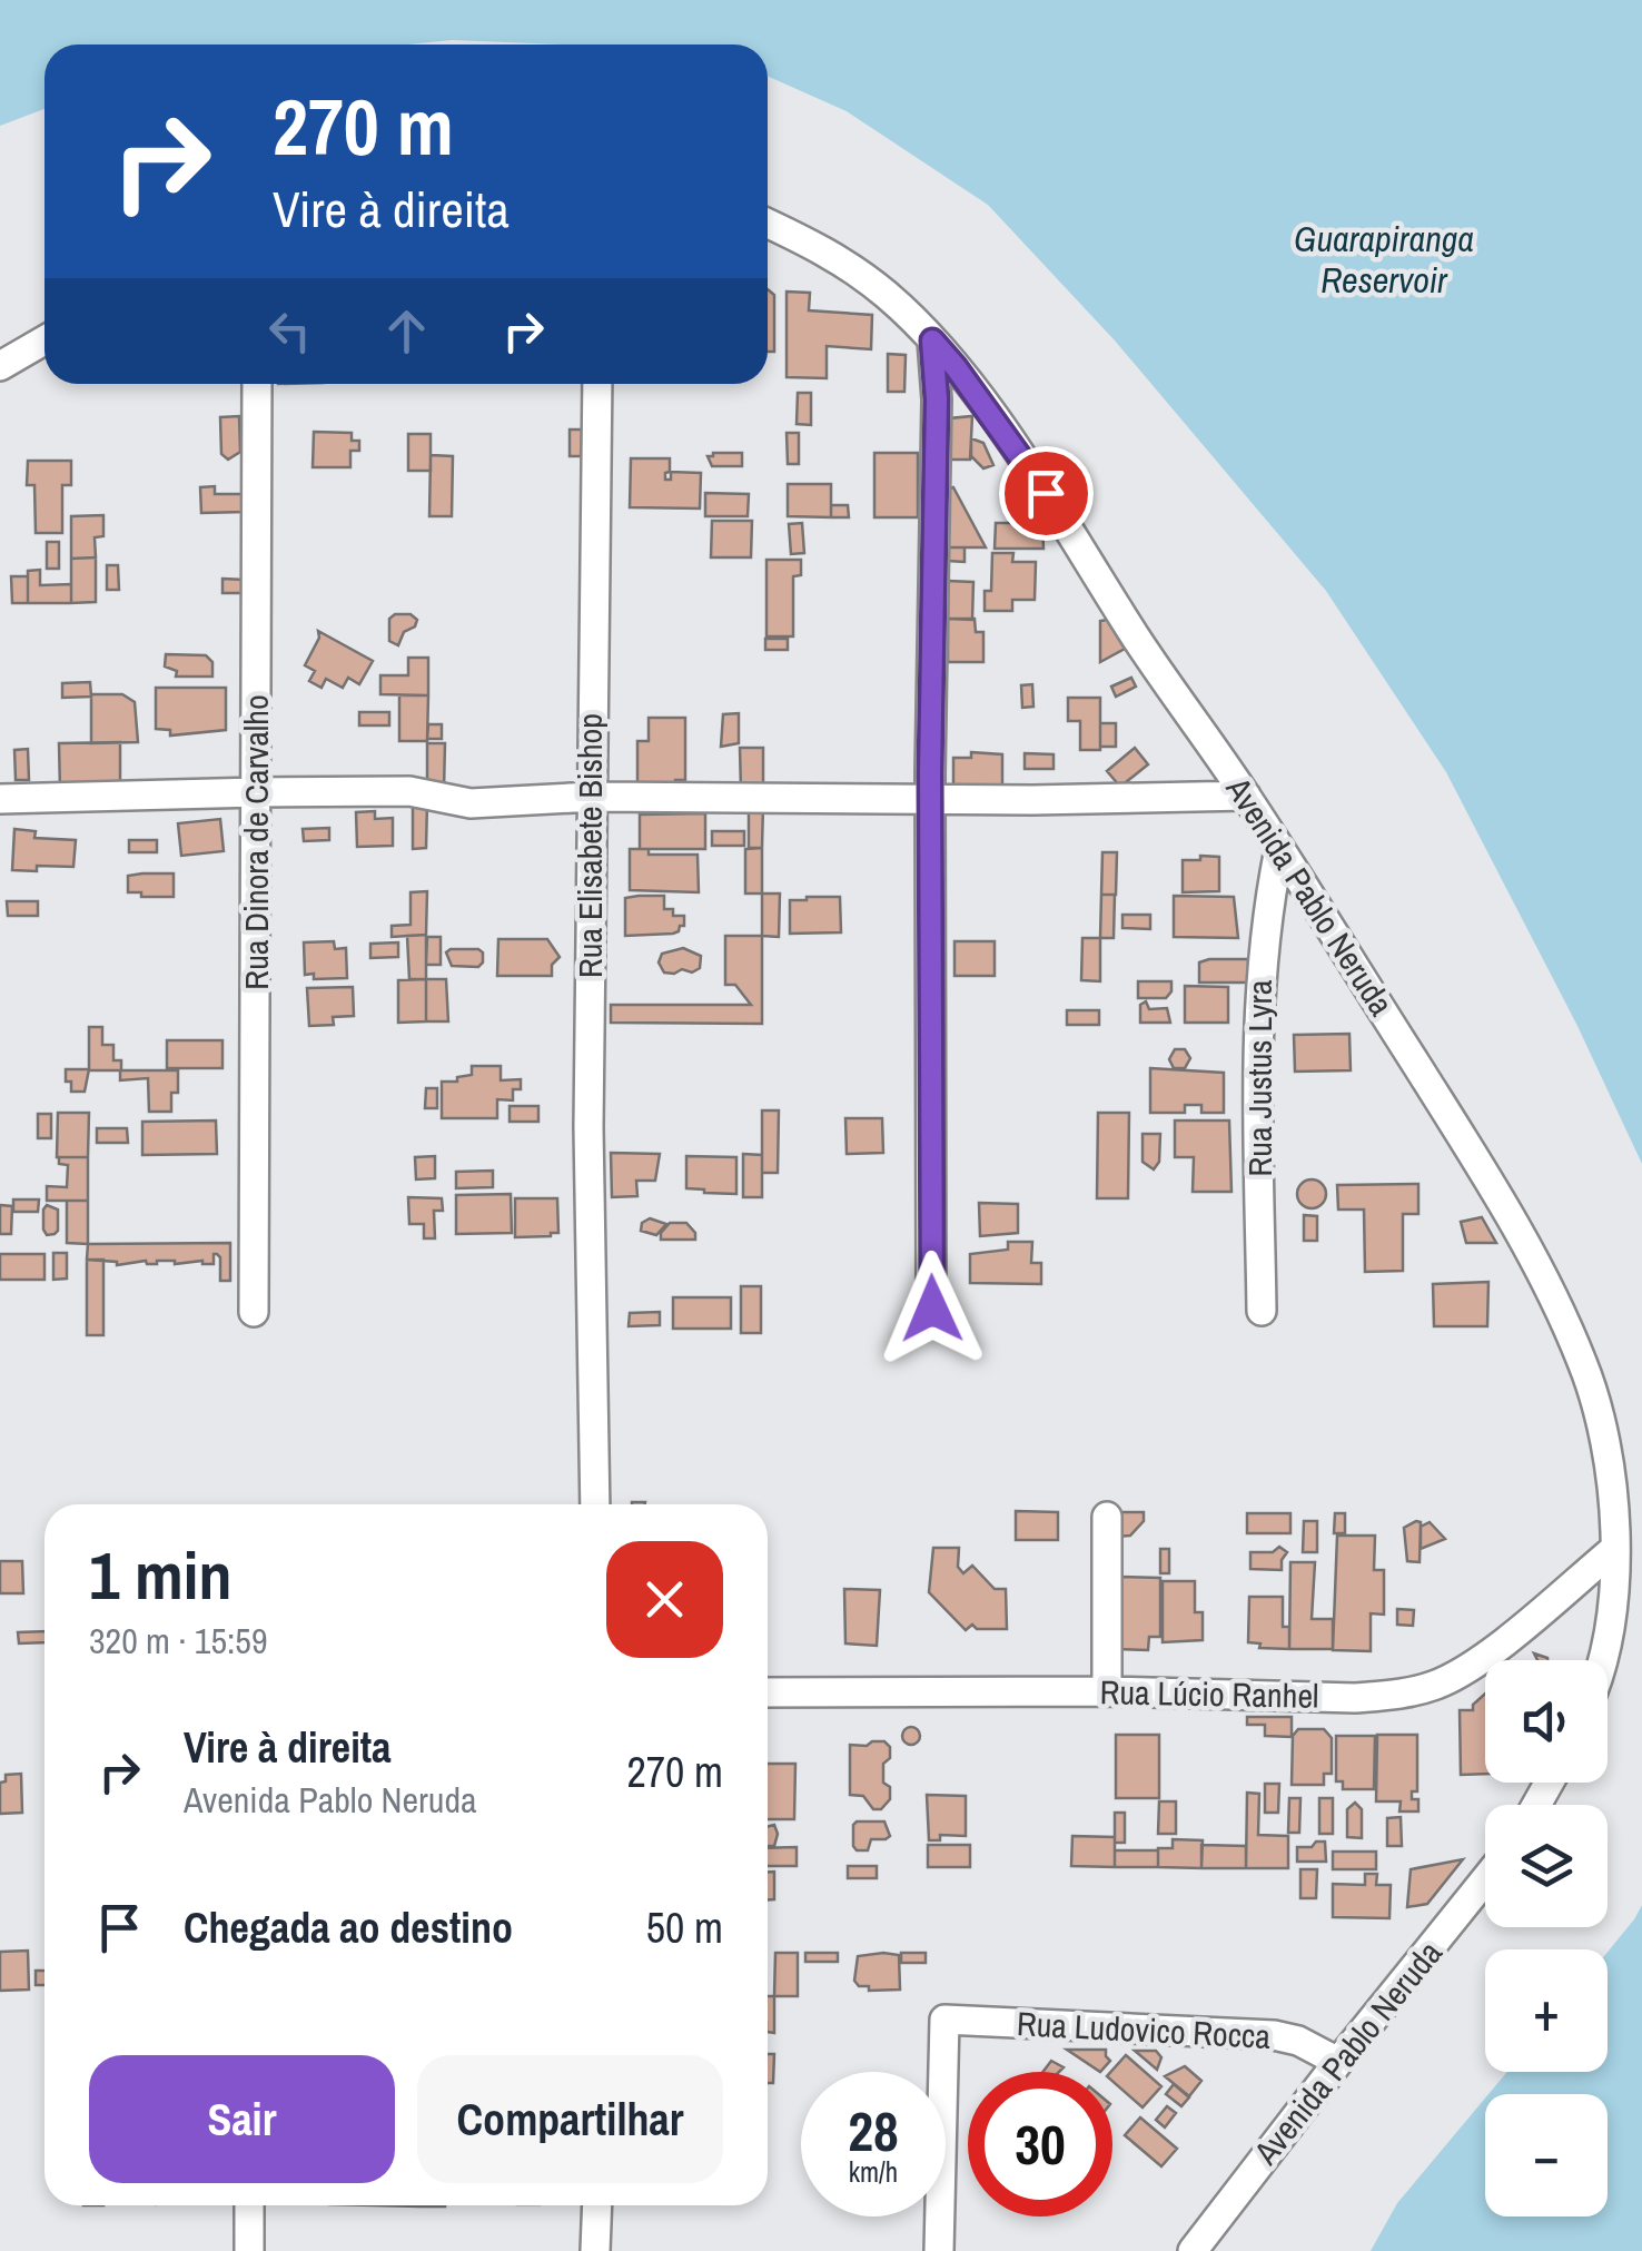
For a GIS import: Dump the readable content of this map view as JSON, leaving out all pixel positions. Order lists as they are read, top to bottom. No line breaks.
{"streets":{"street":["Rua Dinora de Carvalho","Rua Elisabete Bishop","Avenida Pablo Neruda","Rua Justus Lyra","Rua Lúcio Ranhel","Rua Ludovico Rocca"]},"crossings":[["Avenida Pablo Neruda","Rua Justus Lyra"],["Avenida Pablo Neruda","Rua Lúcio Ranhel"],["Avenida Pablo Neruda","Rua Ludovico Rocca"]],"water":["Guarapiranga Reservoir"],"page":{"turn":["270 m","Vire à direita"],"heading":["1 min","320 m · 15:59"],"map_buttons":["+","−"],"list":[{"name":"Vire à direita","note":"Avenida Pablo Neruda","value":"270 m"},{"name":"Chegada ao destino","value":"50 m"}],"buttons":["Sair","Compartilhar"],"speed":"28 km/h","limit":"30"}}
